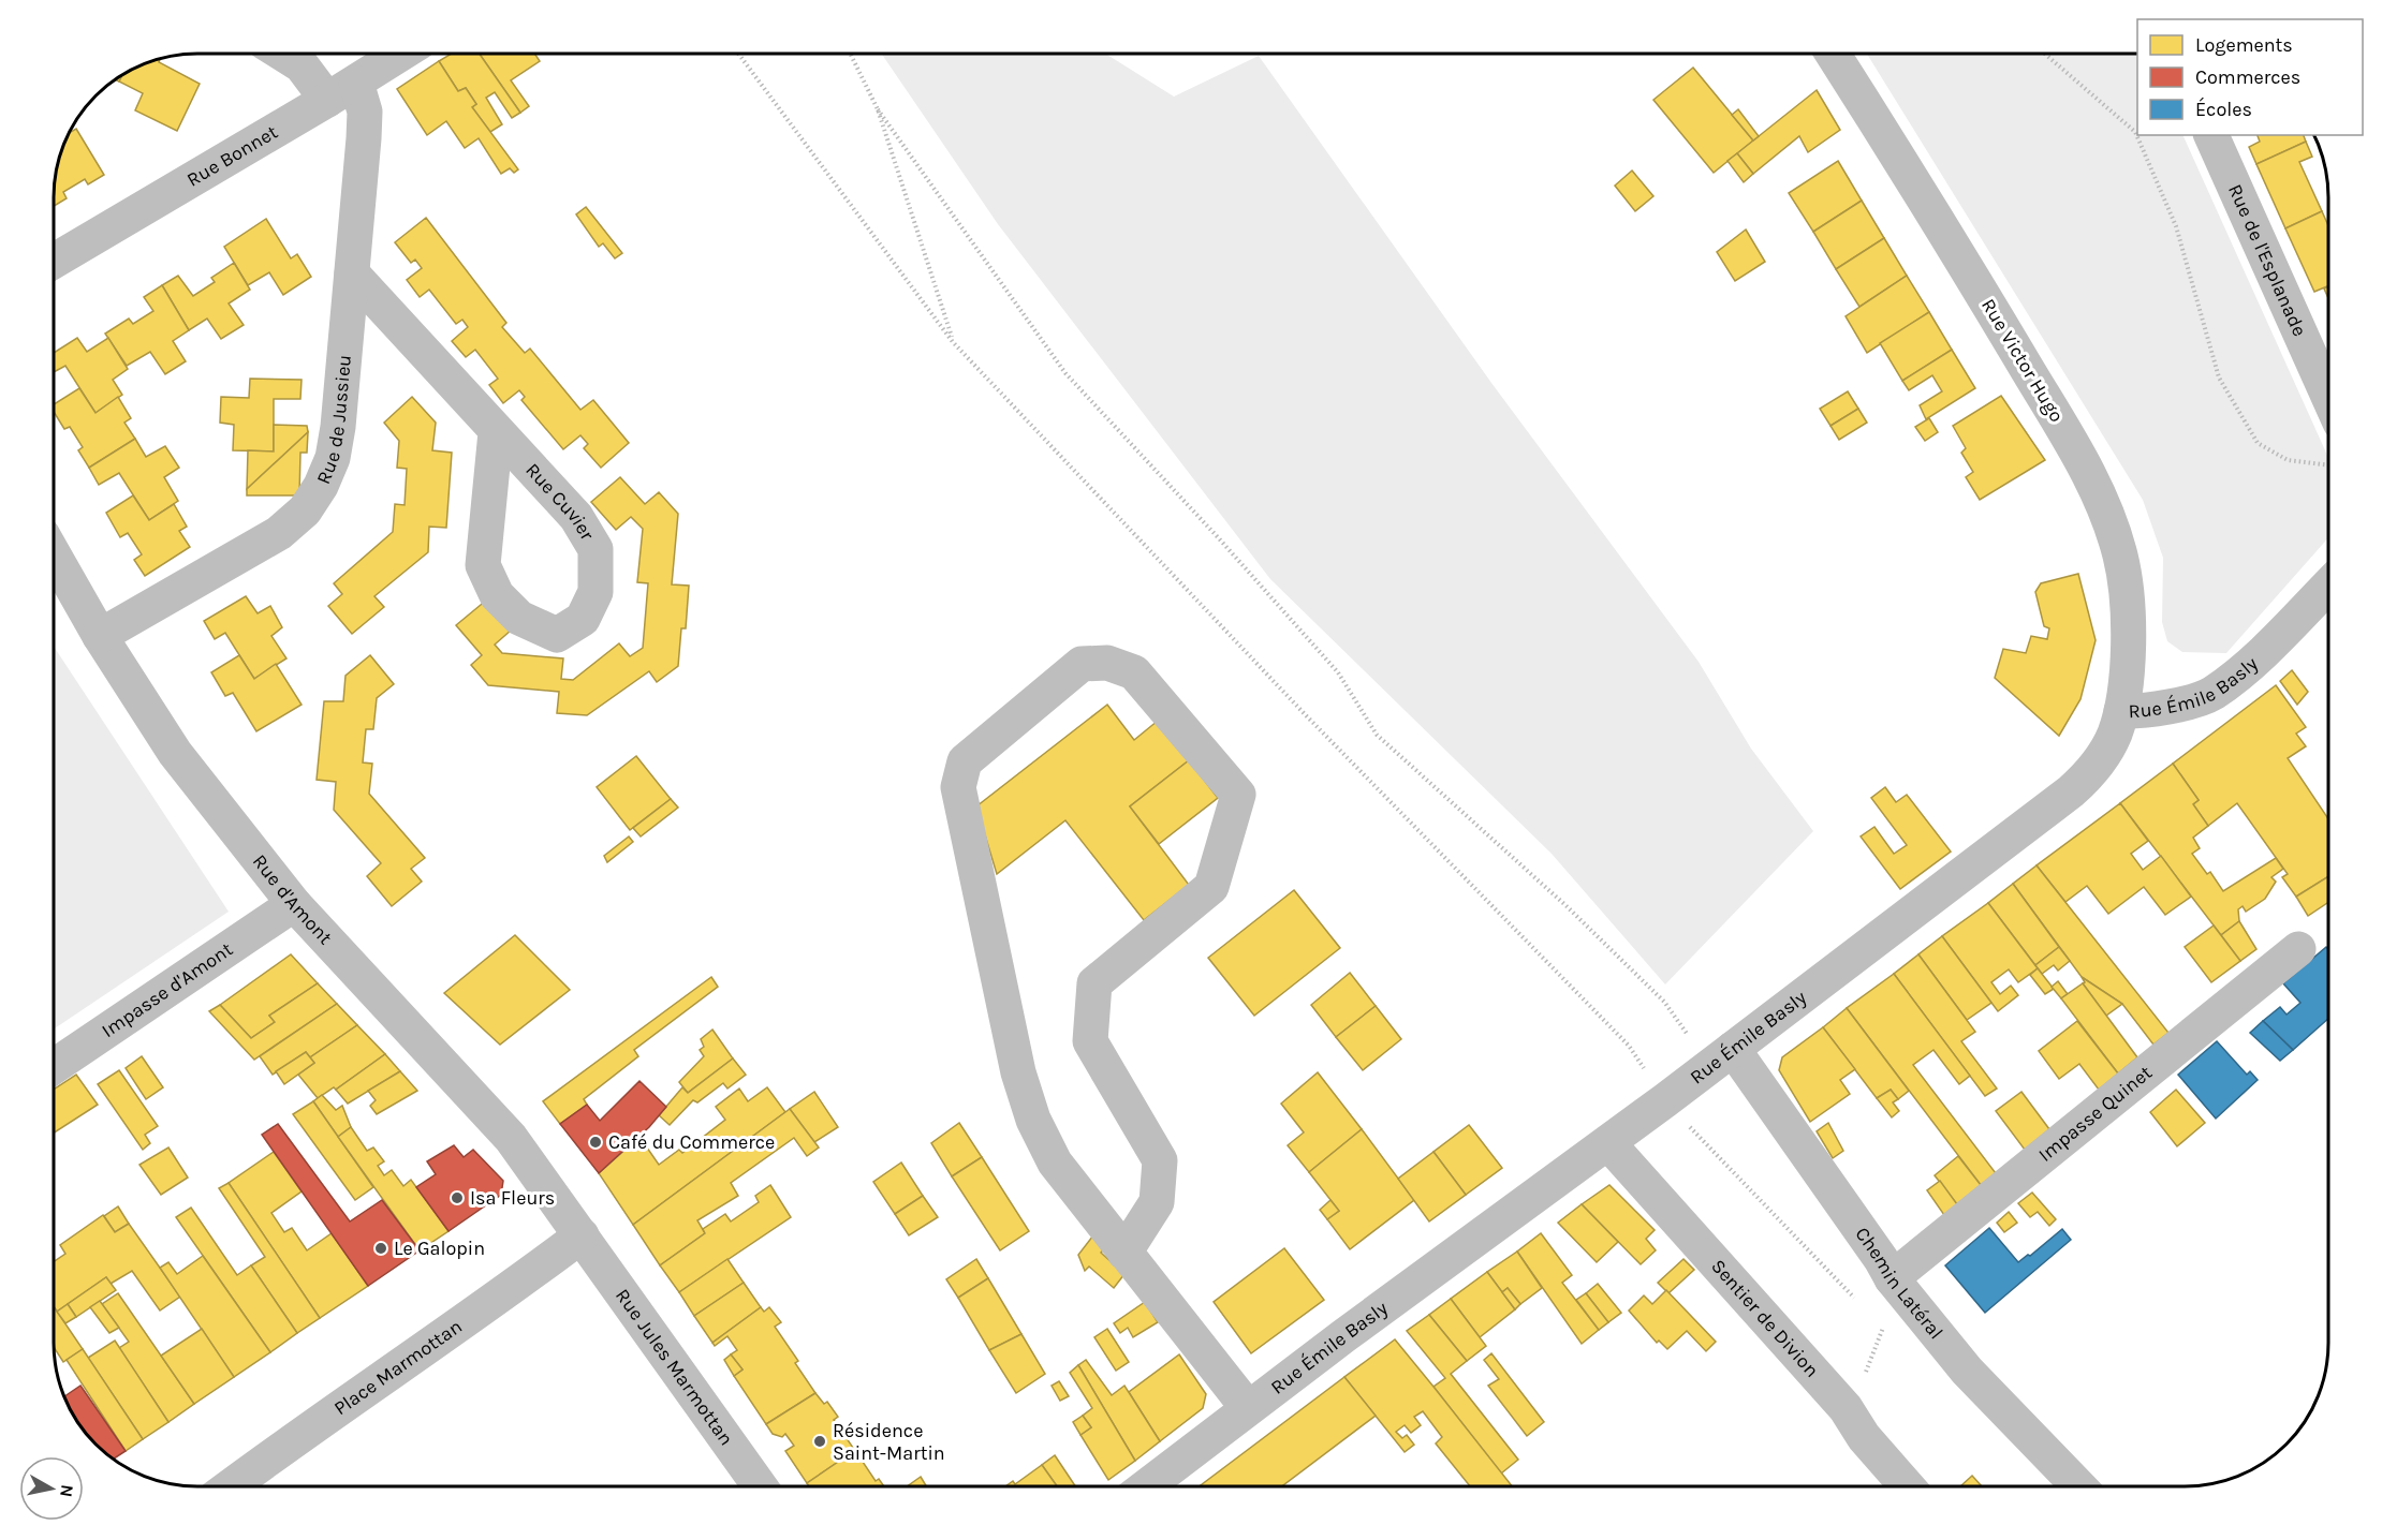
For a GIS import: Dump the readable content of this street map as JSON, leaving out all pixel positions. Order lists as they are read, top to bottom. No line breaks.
{"streets":{"street":["Rue Bonnet","Rue de l'Esplanade","Rue Victor Hugo","Rue de Jussieu","Rue Cuvier","Rue Émile Basly","Rue d'Amont","Impasse d'Amont","Impasse Quinet","Chemin Latéral","Sentier de Divion","Rue Jules Marmottan","Place Marmottan"]},"crossings":[["Rue Bonnet","Rue de Jussieu"],["Rue Victor Hugo","Rue Émile Basly"],["Rue de Jussieu","Rue Cuvier"],["Rue de Jussieu","Rue d'Amont"],["Rue Émile Basly","Chemin Latéral"],["Rue Émile Basly","Sentier de Divion"],["Rue d'Amont","Impasse d'Amont"],["Rue d'Amont","Rue Jules Marmottan"],["Rue d'Amont","Place Marmottan"],["Impasse Quinet","Chemin Latéral"],["Rue Jules Marmottan","Place Marmottan"]],"places":["Café du Commerce","Isa Fleurs","Le Galopin","Résidence Saint-Martin"],"legend":["Logements","Commerces","Écoles"],"north":"right"}
